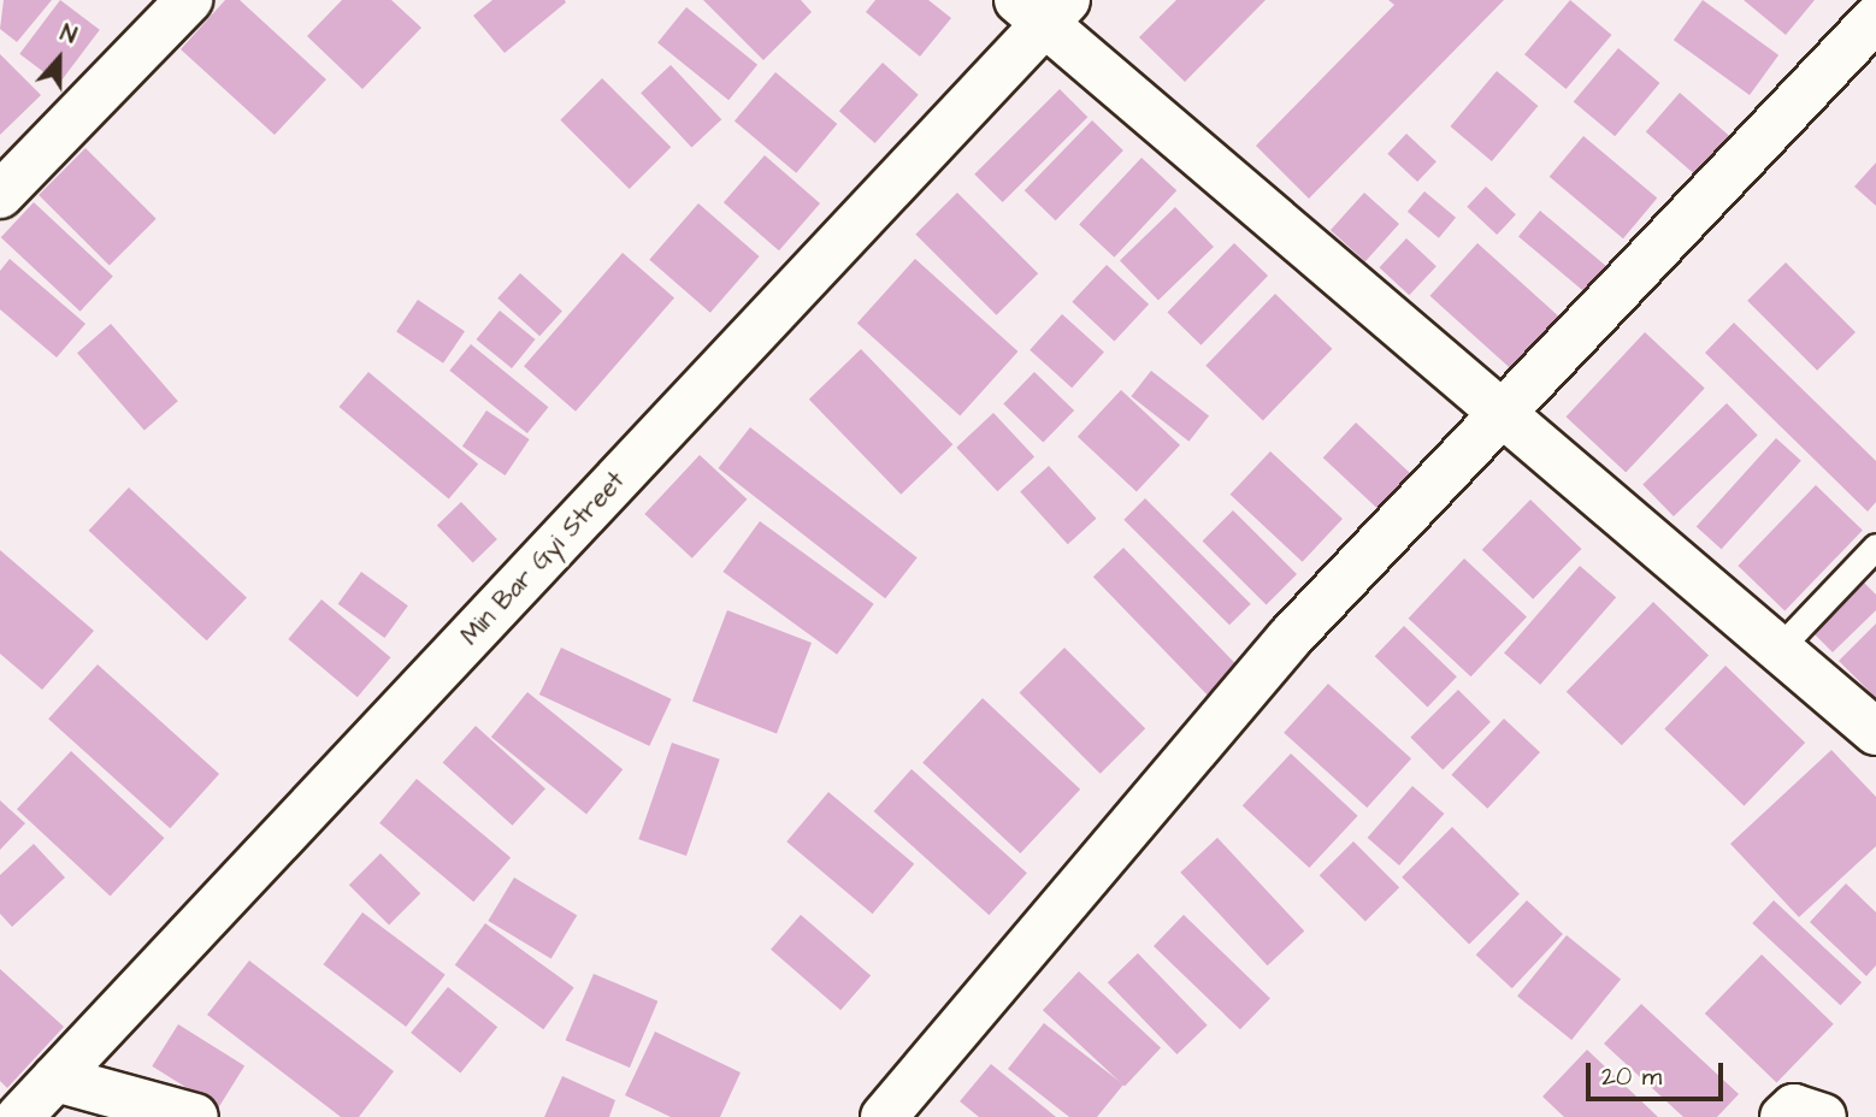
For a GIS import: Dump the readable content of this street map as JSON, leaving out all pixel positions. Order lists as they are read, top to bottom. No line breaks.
{"streets":{"street":["Min Bar Gyi Street"]},"scale_bar":"20 m","north":"top"}
